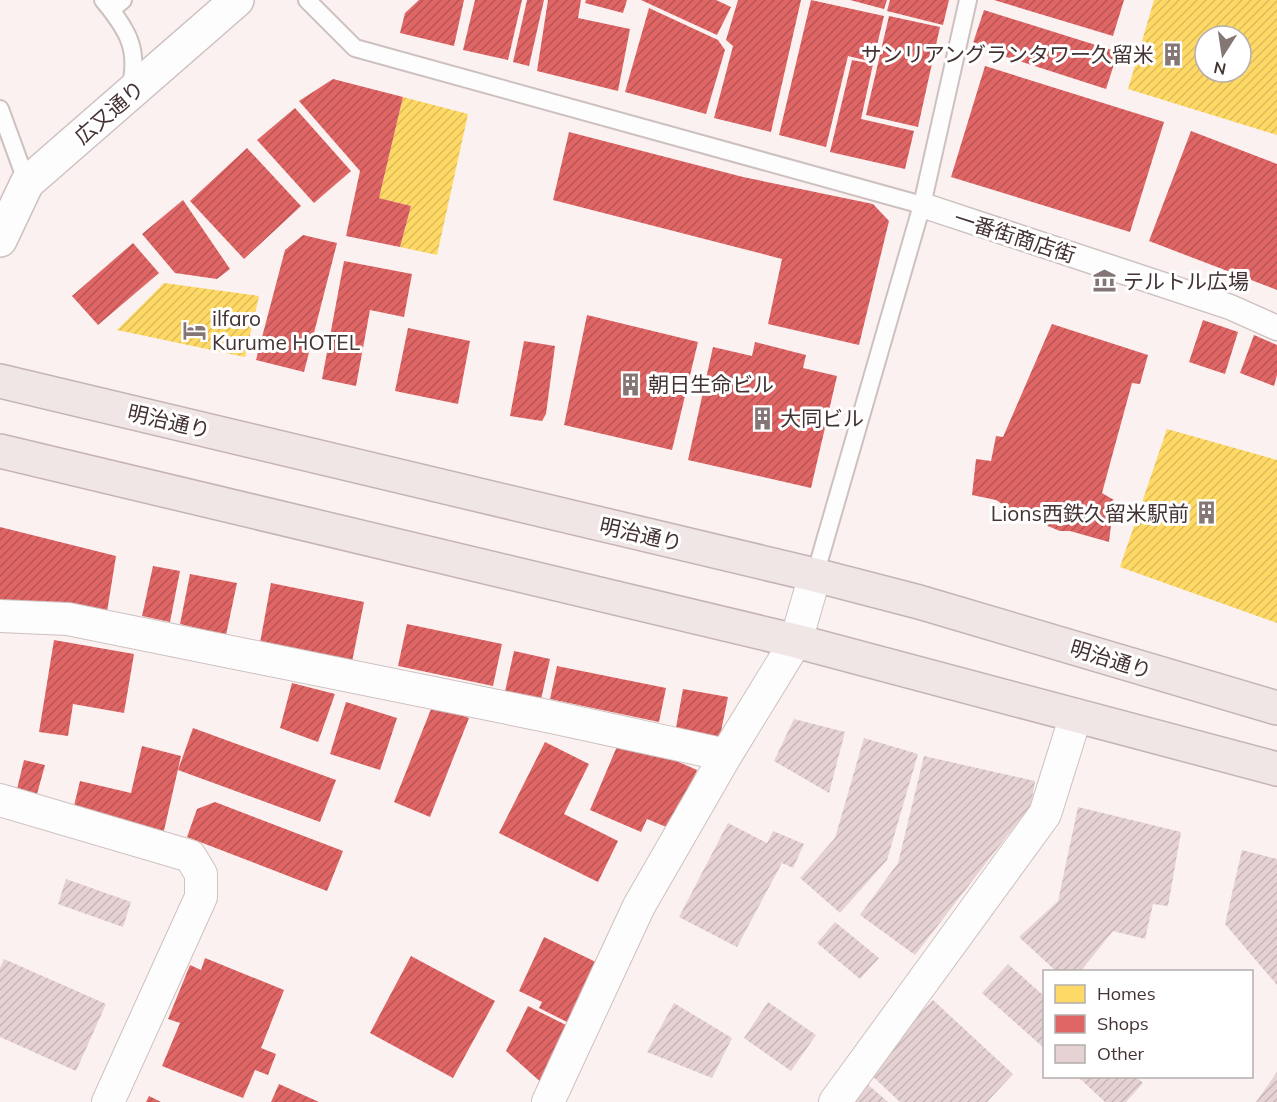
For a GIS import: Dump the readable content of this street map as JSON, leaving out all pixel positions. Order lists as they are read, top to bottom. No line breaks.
{"streets":{"highway":["明治通り"],"street":["広又通り","一番街商店街"]},"places":{"building":["サンリアングランタワー久留米","朝日生命ビル","大同ビル","Lions西鉄久留米駅前"],"museum":["テルトル広場"],"hotel":["ilfaro Kurume HOTEL"]},"legend":["Homes","Shops","Other"],"north":"bottom"}
